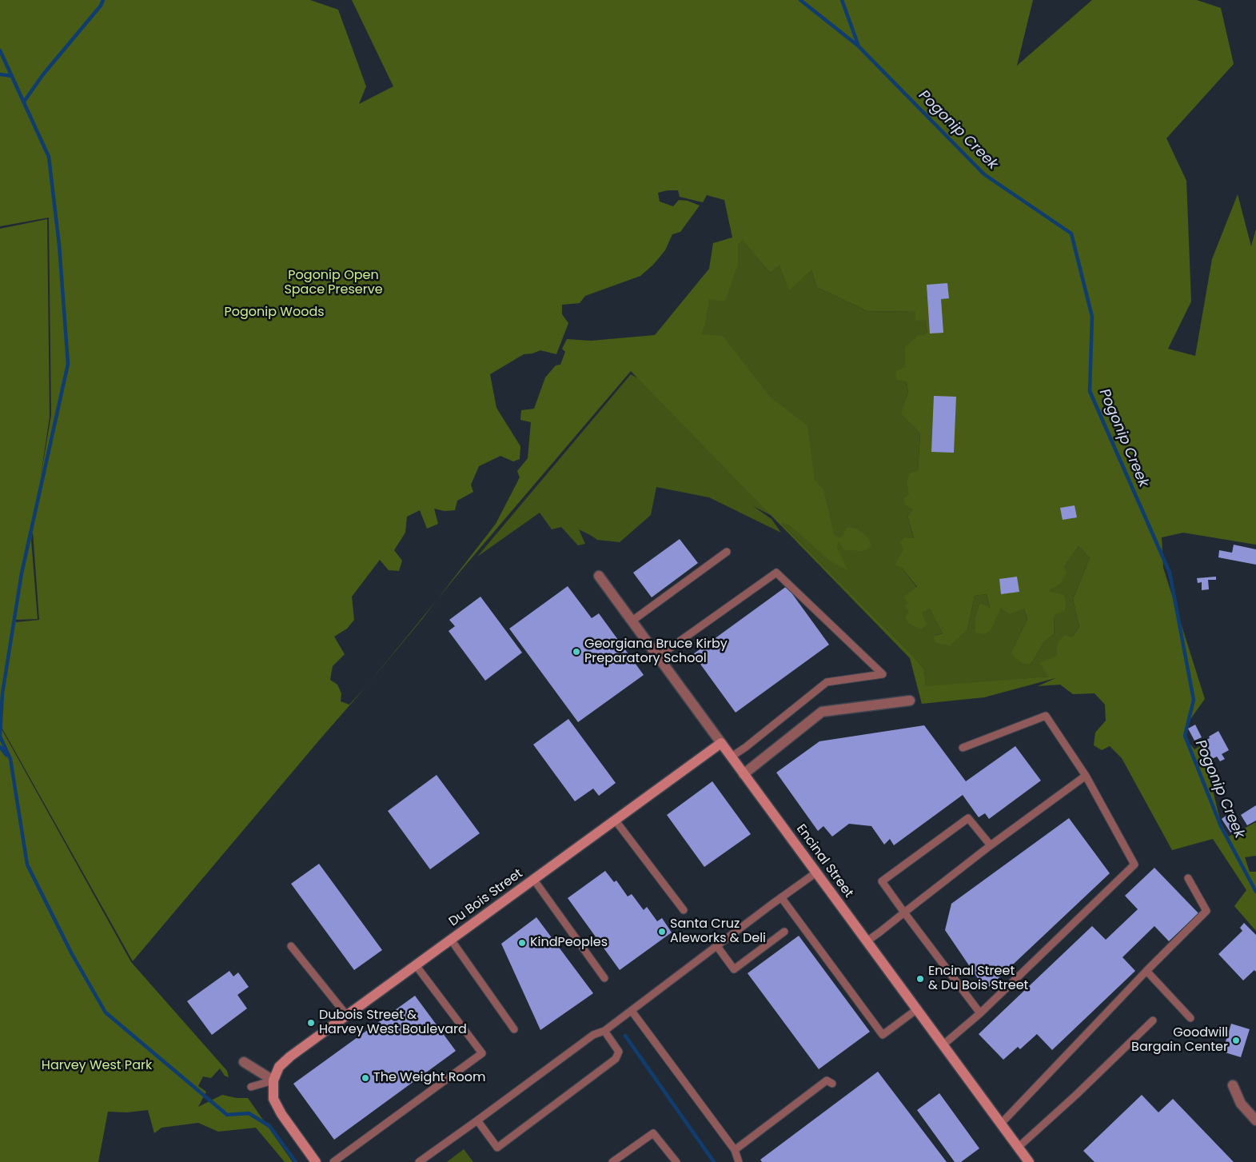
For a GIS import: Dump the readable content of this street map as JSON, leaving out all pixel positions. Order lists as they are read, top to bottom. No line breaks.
{"streets":{"street":["Encinal Street","Du Bois Street"]},"crossings":[["Encinal Street","Du Bois Street"]],"water":["Pogonip Creek"],"parks":["Pogonip Open Space Preserve","Pogonip Woods","Harvey West Park"],"places":["Georgiana Bruce Kirby Preparatory School","Santa Cruz Aleworks & Deli","KindPeoples","Encinal Street & Du Bois Street","Dubois Street & Harvey West Boulevard","Goodwill Bargain Center","The Weight Room"]}
